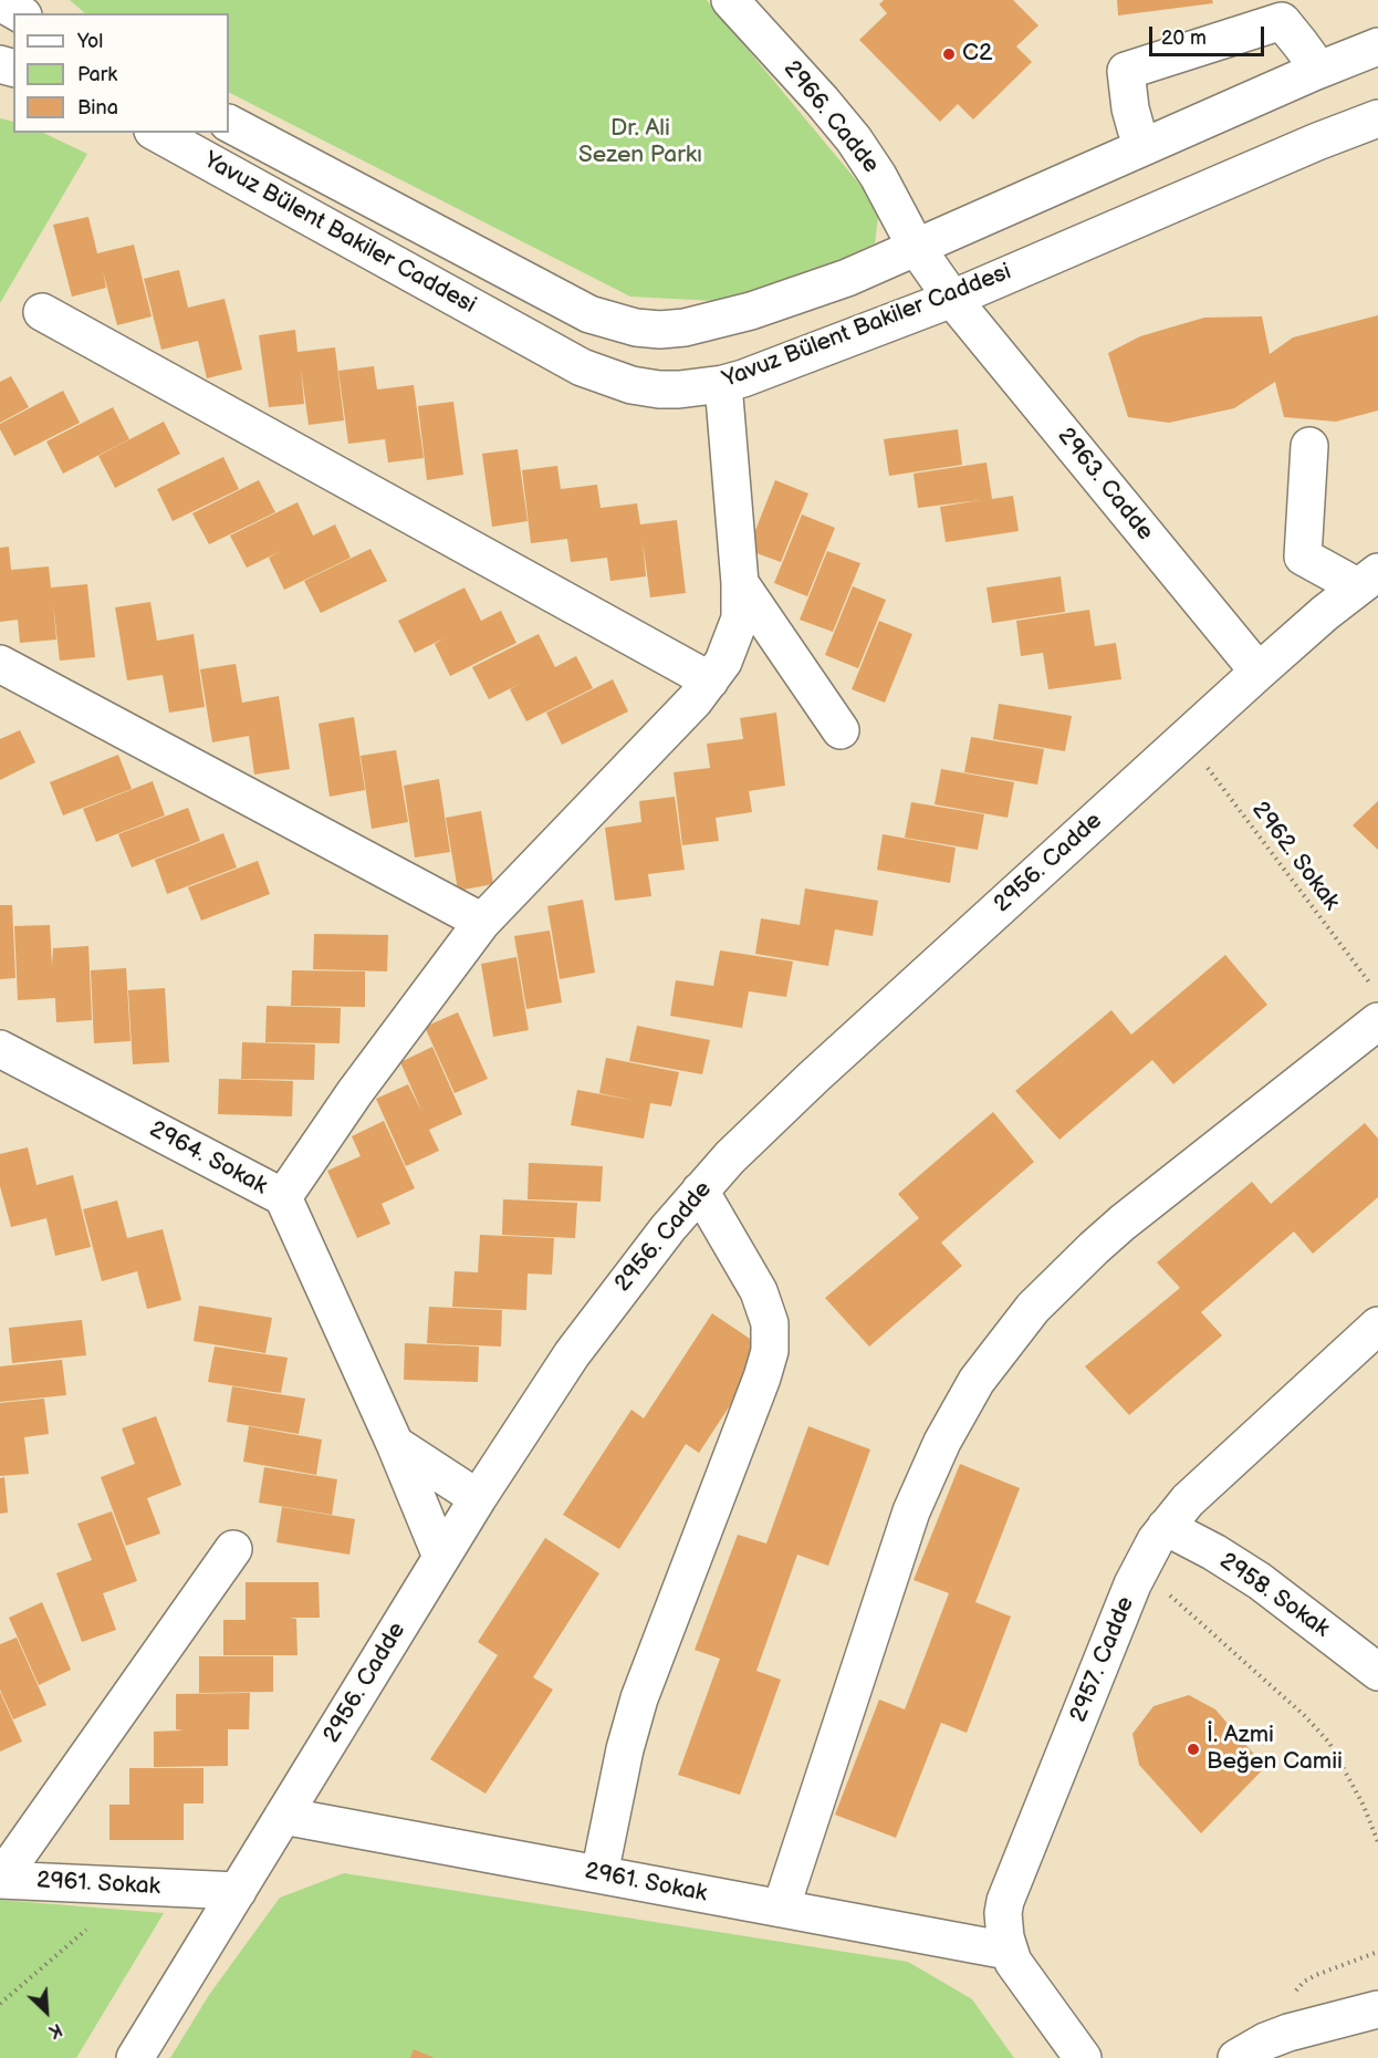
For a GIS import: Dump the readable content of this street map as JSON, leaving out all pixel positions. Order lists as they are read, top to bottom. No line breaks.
{"streets":{"street":["2966. Cadde","Yavuz Bülent Bakiler Caddesi","2963. Cadde","2956. Cadde","2964. Sokak","2958. Sokak","2957. Cadde","2961. Sokak"],"path":["2962. Sokak"]},"crossings":[["2966. Cadde","Yavuz Bülent Bakiler Caddesi"],["2966. Cadde","2963. Cadde"],["Yavuz Bülent Bakiler Caddesi","2963. Cadde"],["2963. Cadde","2956. Cadde"],["2962. Sokak","2956. Cadde"],["2956. Cadde","2964. Sokak"],["2956. Cadde","2961. Sokak"],["2958. Sokak","2957. Cadde"],["2957. Cadde","2961. Sokak"]],"parks":["Dr. Ali Sezen Parkı"],"places":["C2","İ. Azmi Beğen Camii"],"legend":["Yol","Park","Bina"],"scale_bar":"20 m","north":"bottom right"}
